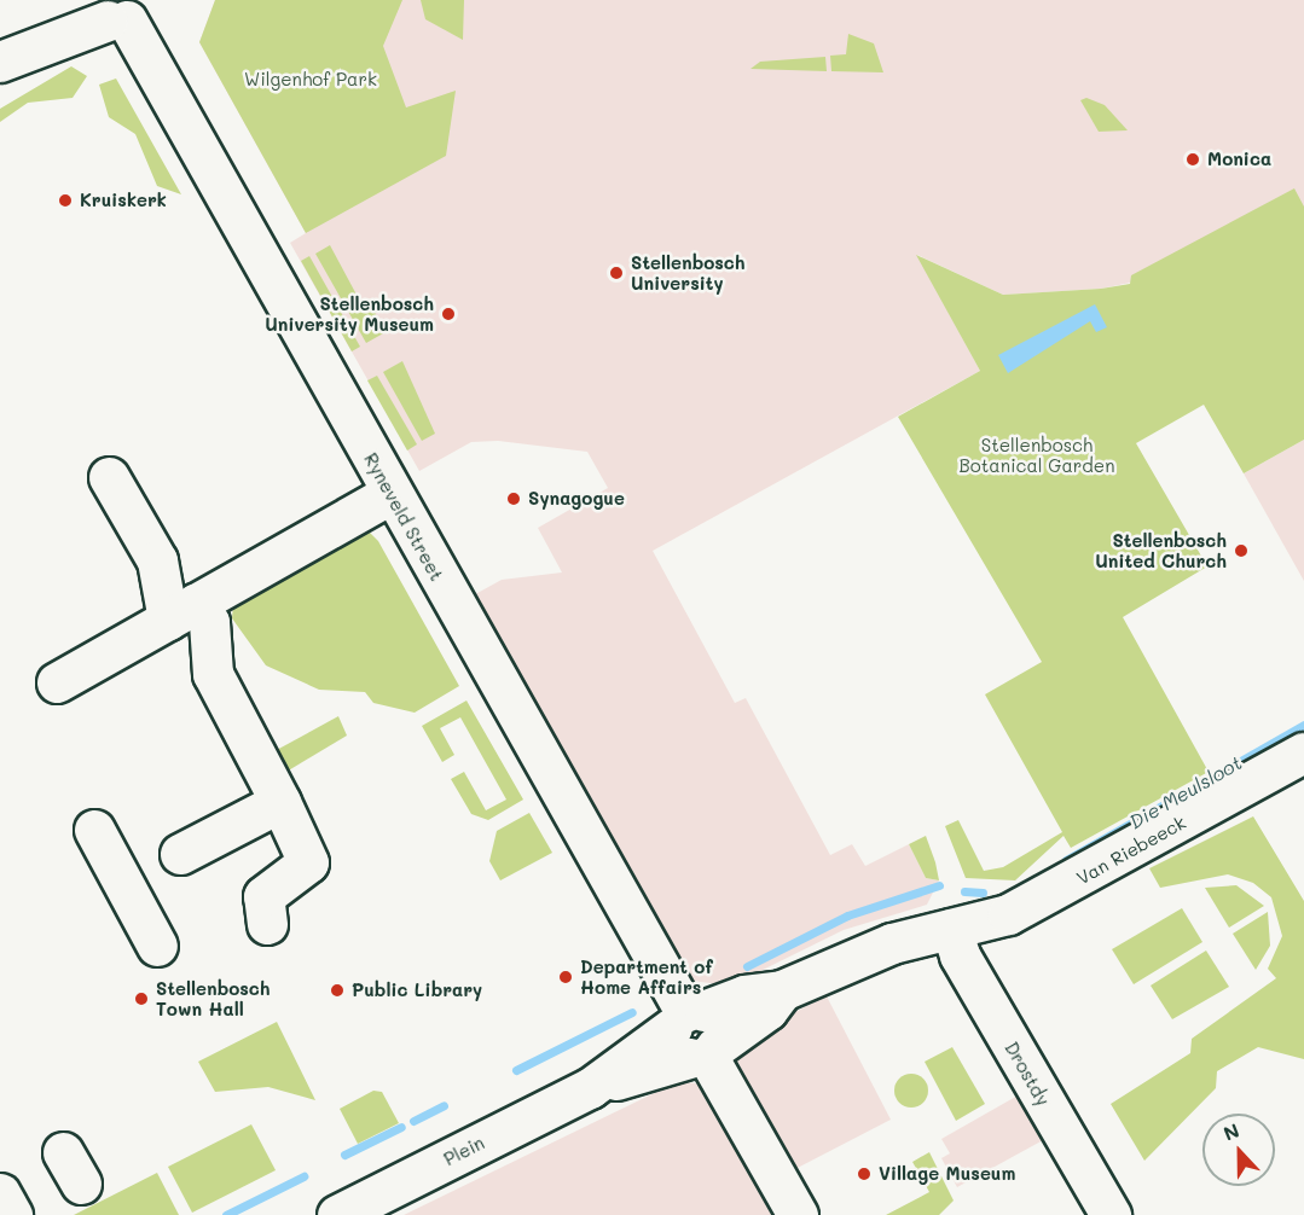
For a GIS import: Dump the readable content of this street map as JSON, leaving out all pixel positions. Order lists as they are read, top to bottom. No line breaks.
{"streets":{"street":["Ryneveld Street","Van Riebeeck","Drostdy","Plein"]},"crossings":[["Ryneveld Street","Plein"],["Van Riebeeck","Drostdy"],["Van Riebeeck","Plein"],["Drostdy","Plein"]],"water":["Die Meulsloot"],"parks":["Wilgenhof Park","Stellenbosch Botanical Garden"],"places":["Monica","Kruiskerk","Stellenbosch University","Stellenbosch University Museum","Synagogue","Stellenbosch United Church","Department of Home Affairs","Public Library","Stellenbosch Town Hall","Village Museum"],"north":"top"}
